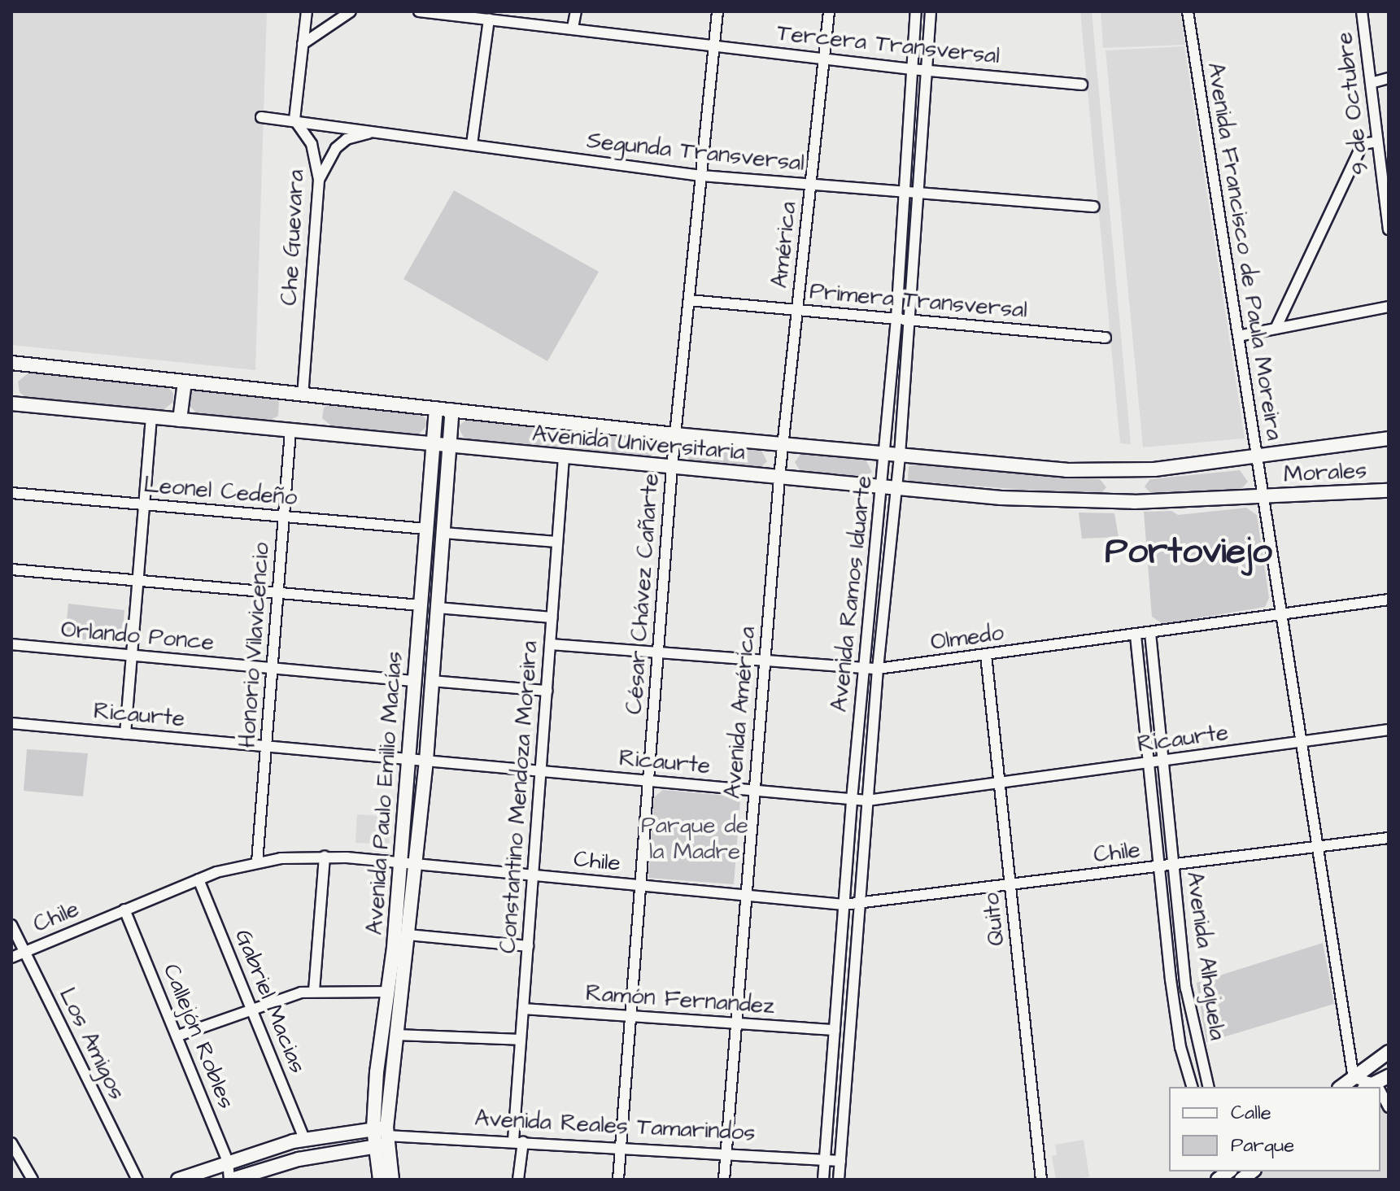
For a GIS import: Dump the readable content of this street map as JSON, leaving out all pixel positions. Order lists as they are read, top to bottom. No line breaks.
{"streets":{"main road":["Avenida Universitaria","Morales","Avenida Paulo Emilio Macías","Avenida Reales Tamarindos"],"street":["Tercera Transversal","9 de Octubre","Segunda Transversal","Che Guevara","América","Avenida Francisco de Paula Moreira","Primera Transversal","Leonel Cedeño","César Chávez Cañarte","Avenida Ramos Iduarte","Orlando Ponce","Olmedo","Honorio Vilavicencio","Avenida América","Ricaurte","Constantino Mendoza Moreira","Chile","Quito","Avenida Alhajuela","Ramón Fernandez","Gabriel Macias","Callejón Robles","Los Amigos"]},"crossings":[["Tercera Transversal","América"],["Tercera Transversal","César Chávez Cañarte"],["Tercera Transversal","Avenida Ramos Iduarte"],["Segunda Transversal","Che Guevara"],["Segunda Transversal","América"],["Segunda Transversal","César Chávez Cañarte"],["Segunda Transversal","Avenida Ramos Iduarte"],["Che Guevara","Avenida Universitaria"],["América","Primera Transversal"],["América","Avenida Universitaria"],["América","Avenida América"],["Avenida Francisco de Paula Moreira","Avenida Universitaria"],["Avenida Francisco de Paula Moreira","Morales"],["Avenida Francisco de Paula Moreira","Olmedo"],["Avenida Francisco de Paula Moreira","Ricaurte"],["Avenida Francisco de Paula Moreira","Chile"],["Primera Transversal","César Chávez Cañarte"],["Primera Transversal","Avenida Ramos Iduarte"],["Avenida Universitaria","Morales"],["Avenida Universitaria","César Chávez Cañarte"],["Avenida Universitaria","Avenida Ramos Iduarte"],["Avenida Universitaria","Avenida América"],["Avenida Universitaria","Avenida Paulo Emilio Macías"],["Avenida Universitaria","Constantino Mendoza Moreira"],["Leonel Cedeño","Honorio Vilavicencio"],["Leonel Cedeño","Avenida Paulo Emilio Macías"],["César Chávez Cañarte","Olmedo"],["César Chávez Cañarte","Ricaurte"],["César Chávez Cañarte","Chile"],["César Chávez Cañarte","Ramón Fernandez"],["César Chávez Cañarte","Avenida Reales Tamarindos"],["Avenida Ramos Iduarte","Olmedo"],["Avenida Ramos Iduarte","Ricaurte"],["Avenida Ramos Iduarte","Chile"],["Avenida Ramos Iduarte","Ramón Fernandez"],["Avenida Ramos Iduarte","Avenida Reales Tamarindos"],["Orlando Ponce","Honorio Vilavicencio"],["Orlando Ponce","Avenida Paulo Emilio Macías"],["Olmedo","Avenida América"],["Olmedo","Constantino Mendoza Moreira"],["Olmedo","Quito"],["Olmedo","Avenida Alhajuela"],["Honorio Vilavicencio","Ricaurte"],["Honorio Vilavicencio","Chile"],["Avenida América","Ricaurte"],["Avenida América","Chile"],["Avenida América","Ramón Fernandez"],["Avenida América","Avenida Reales Tamarindos"],["Ricaurte","Avenida Paulo Emilio Macías"],["Ricaurte","Constantino Mendoza Moreira"],["Ricaurte","Quito"],["Ricaurte","Avenida Alhajuela"],["Avenida Paulo Emilio Macías","Chile"],["Avenida Paulo Emilio Macías","Avenida Reales Tamarindos"],["Constantino Mendoza Moreira","Chile"],["Constantino Mendoza Moreira","Ramón Fernandez"],["Constantino Mendoza Moreira","Avenida Reales Tamarindos"],["Chile","Quito"],["Chile","Avenida Alhajuela"],["Chile","Gabriel Macias"],["Chile","Callejón Robles"],["Chile","Los Amigos"],["Gabriel Macias","Avenida Reales Tamarindos"],["Callejón Robles","Avenida Reales Tamarindos"]],"districts":["Portoviejo"],"parks":["Parque de la Madre"],"legend":["Calle","Parque"]}
